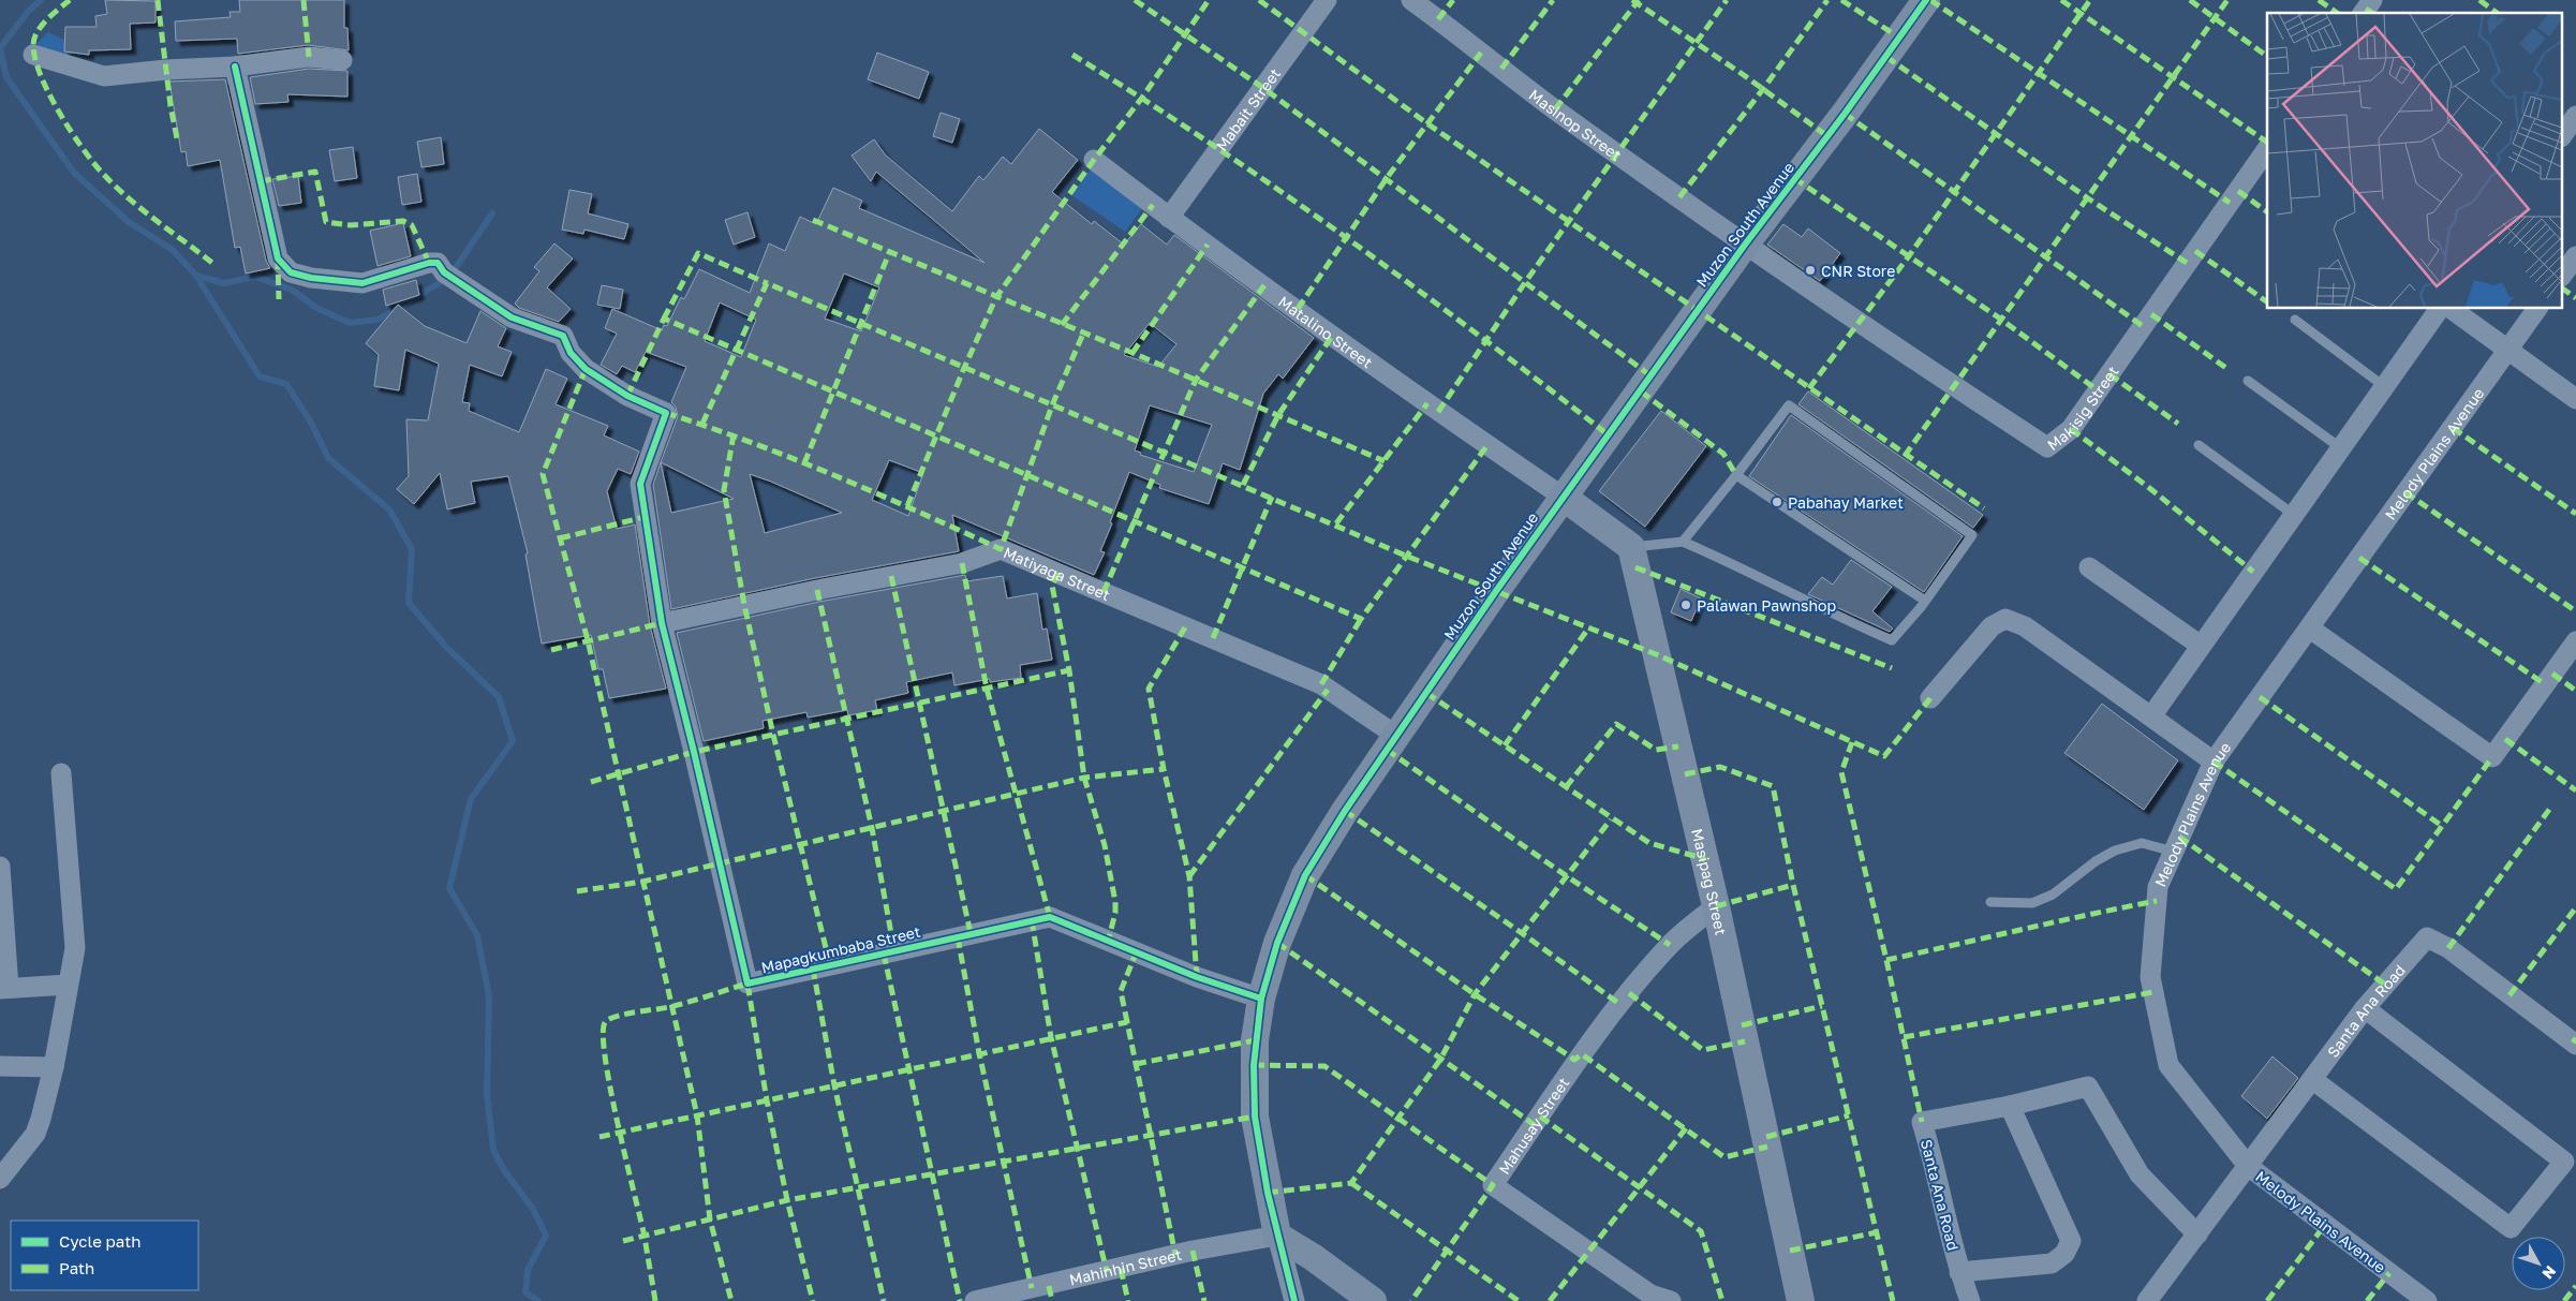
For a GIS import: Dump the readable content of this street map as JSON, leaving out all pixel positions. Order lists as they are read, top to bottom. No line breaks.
{"streets":{"street":["Mabait Street","Masinop Street","Muzon South Avenue","Matalino Street","Makisig Street","Melody Plains Avenue","Matiyaga Street","Masipag Street","Mapagkumbaba Street","Santa Ana Road","Mahusay Street","Mahinhin Street"]},"crossings":[["Mabait Street","Matalino Street"],["Masinop Street","Muzon South Avenue"],["Masinop Street","Makisig Street"],["Muzon South Avenue","Matalino Street"],["Muzon South Avenue","Makisig Street"],["Muzon South Avenue","Matiyaga Street"],["Muzon South Avenue","Mapagkumbaba Street"],["Muzon South Avenue","Mahinhin Street"],["Melody Plains Avenue","Santa Ana Road"],["Matiyaga Street","Mapagkumbaba Street"],["Masipag Street","Mahusay Street"]],"places":["CNR Store","Pabahay Market","Palawan Pawnshop"],"legend":["Cycle path","Path"],"north":"bottom right"}
